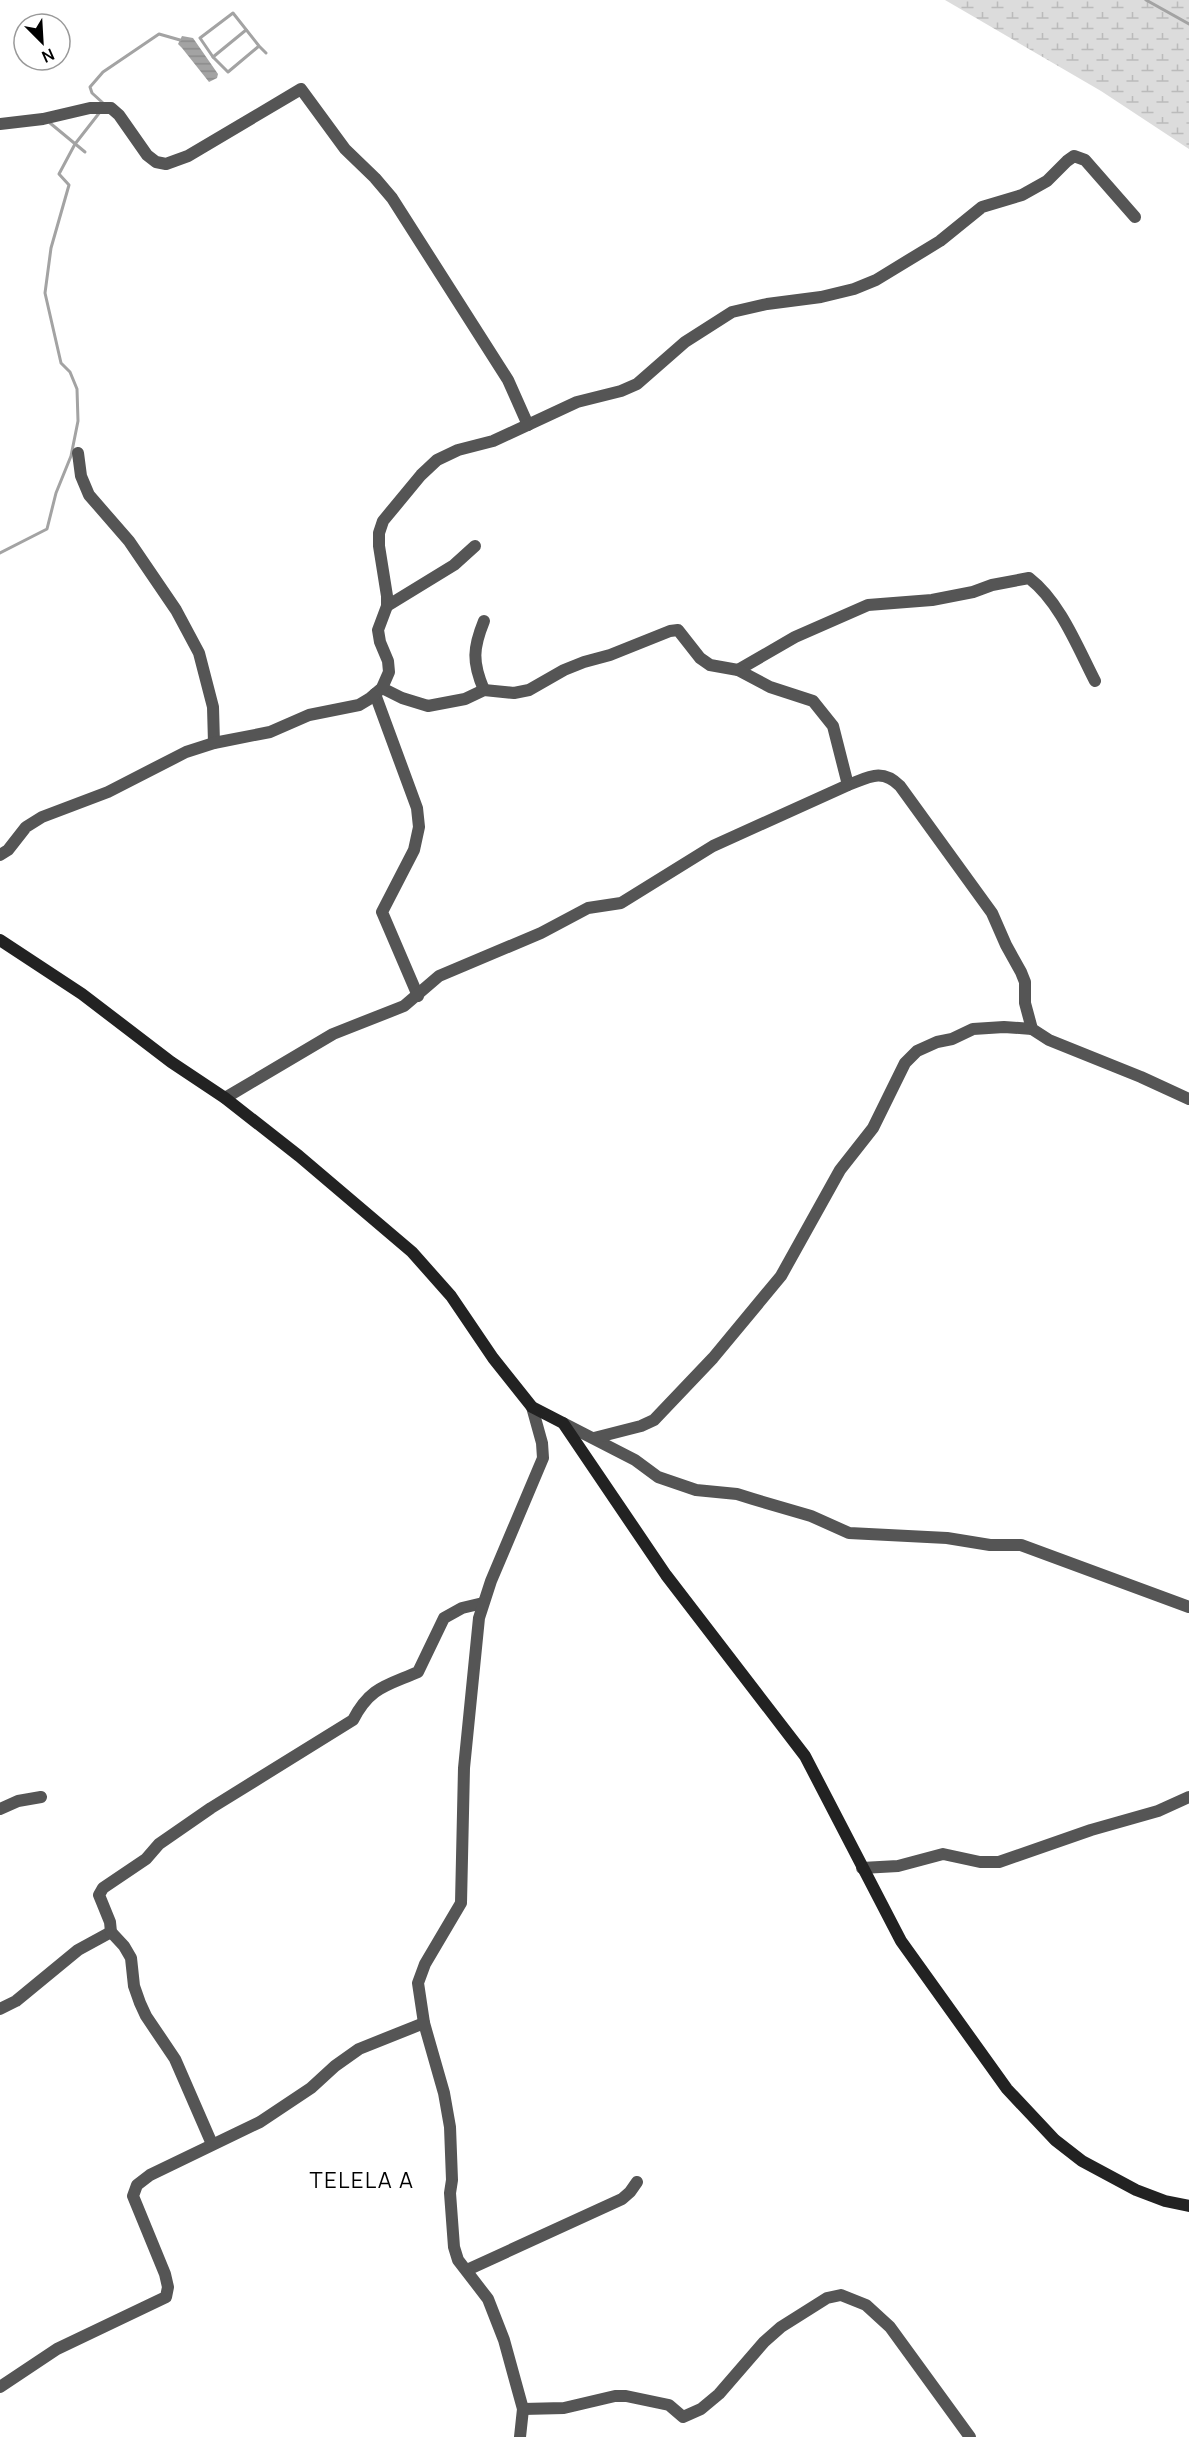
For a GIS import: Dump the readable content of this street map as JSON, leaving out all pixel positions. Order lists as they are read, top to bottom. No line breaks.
{"districts":["TELELA A"],"north":"bottom right"}
